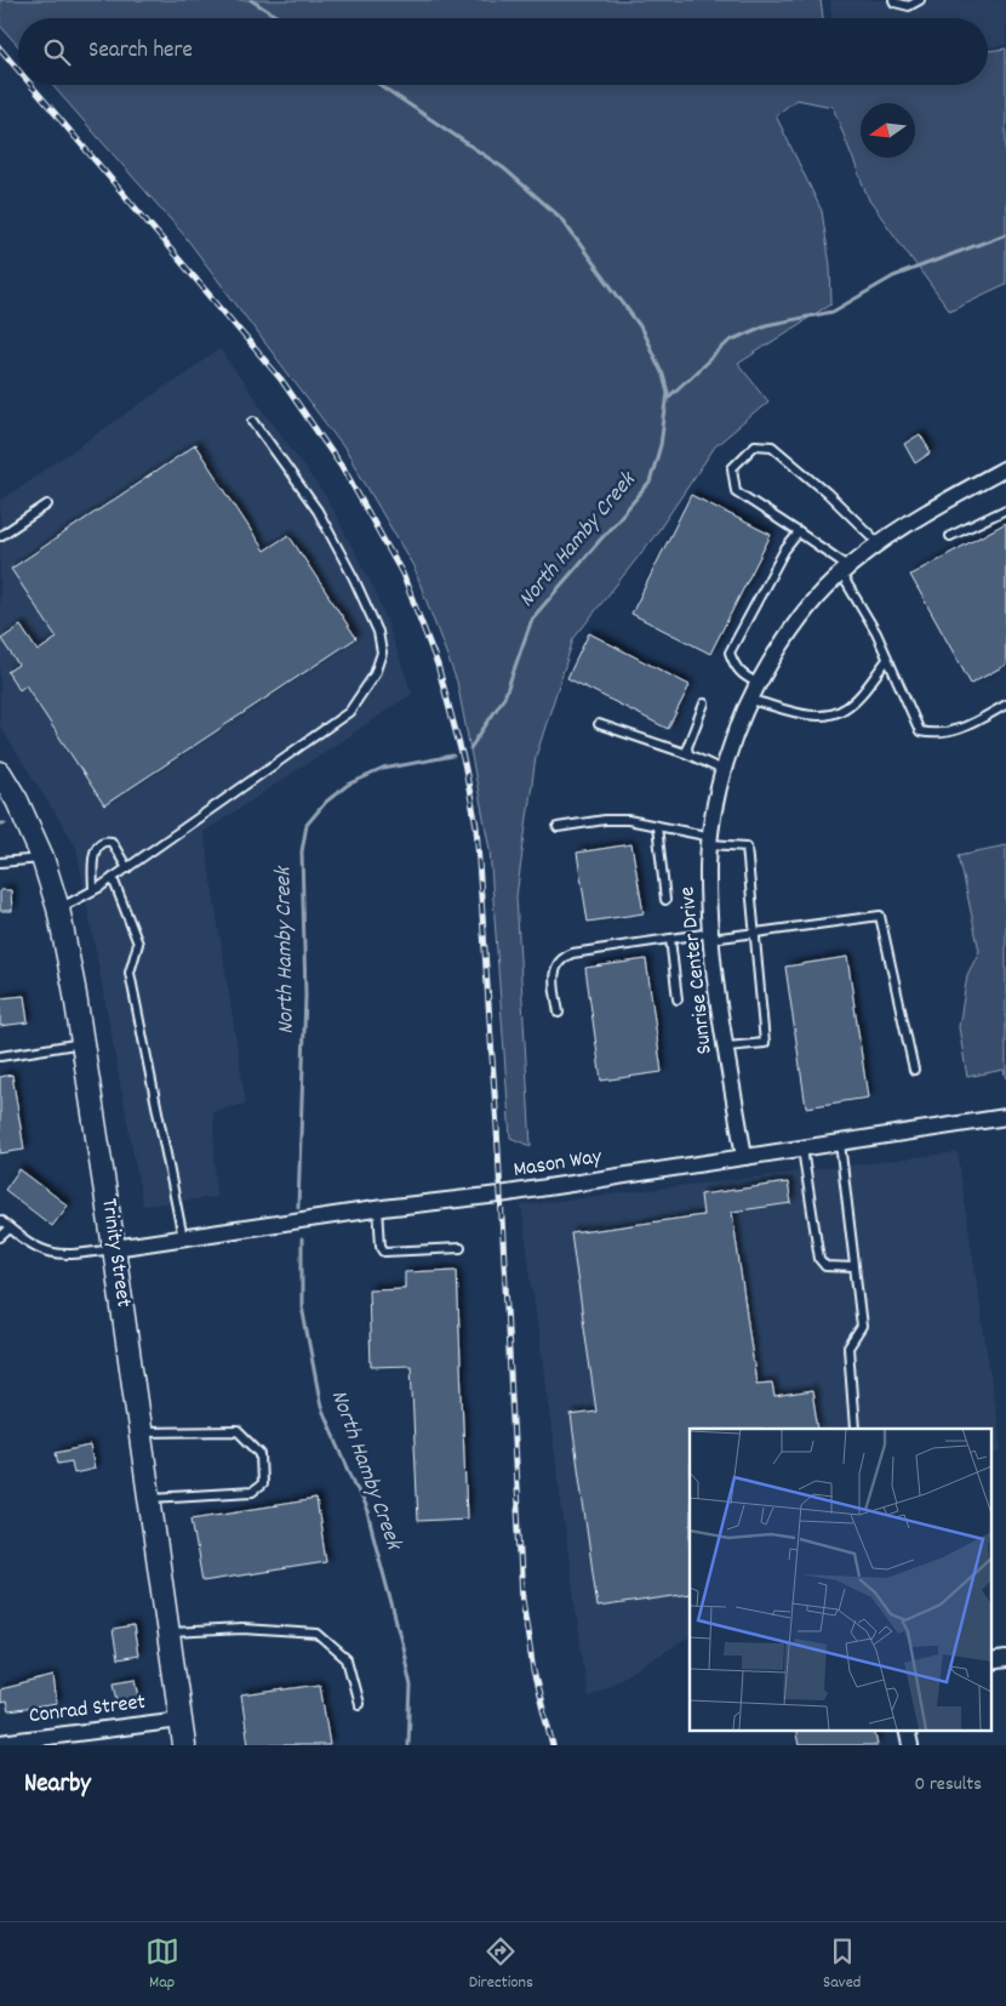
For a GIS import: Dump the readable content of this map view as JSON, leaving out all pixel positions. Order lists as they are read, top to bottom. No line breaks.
{"streets":{"street":["Sunrise Center Drive","Mason Way","Trinity Street","Conrad Street"]},"crossings":[["Sunrise Center Drive","Mason Way"],["Mason Way","Trinity Street"],["Trinity Street","Conrad Street"]],"water":["North Hamby Creek"],"north":"left","page":{"search":"Search here","heading":["Nearby","0 results"],"nav":["Map","Directions","Saved"]}}
